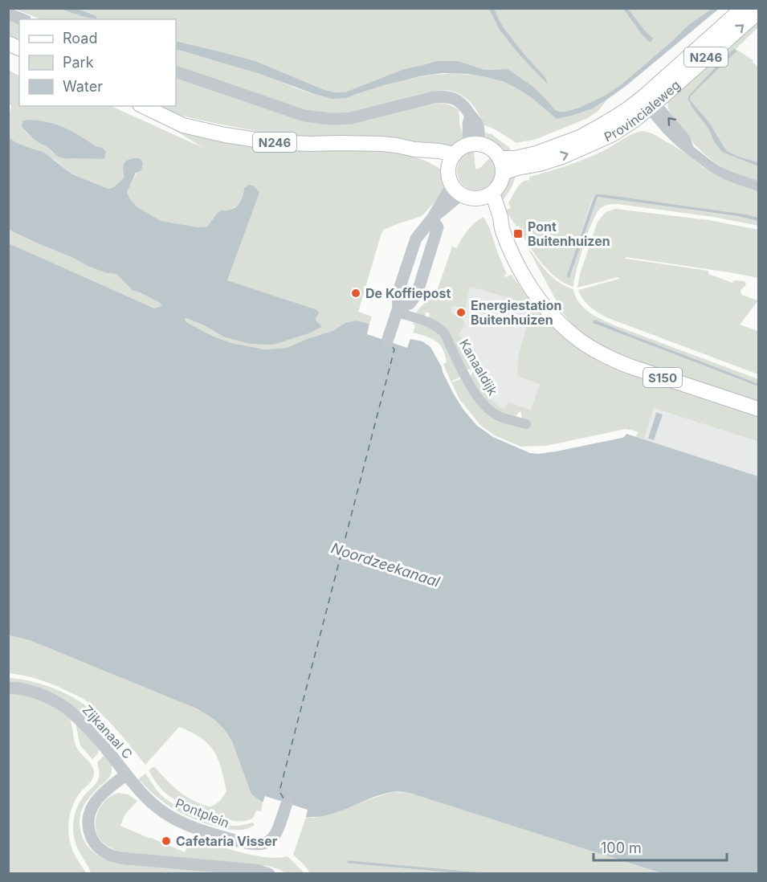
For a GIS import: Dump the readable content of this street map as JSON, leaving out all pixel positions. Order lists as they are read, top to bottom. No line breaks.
{"streets":{"main road":["N246","Provincialeweg","S150"],"street":["Kanaaldijk","Zijkanaal C","Pontplein"]},"crossings":[["N246","Provincialeweg"],["N246","S150"],["Provincialeweg","S150"],["Zijkanaal C","Pontplein"]],"water":["Noordzeekanaal"],"places":{"transit":["Pont Buitenhuizen"],"other":["De Koffiepost","Energiestation Buitenhuizen","Cafetaria Visser"]},"legend":["Road","Park","Water"],"scale_bar":"100 m"}
